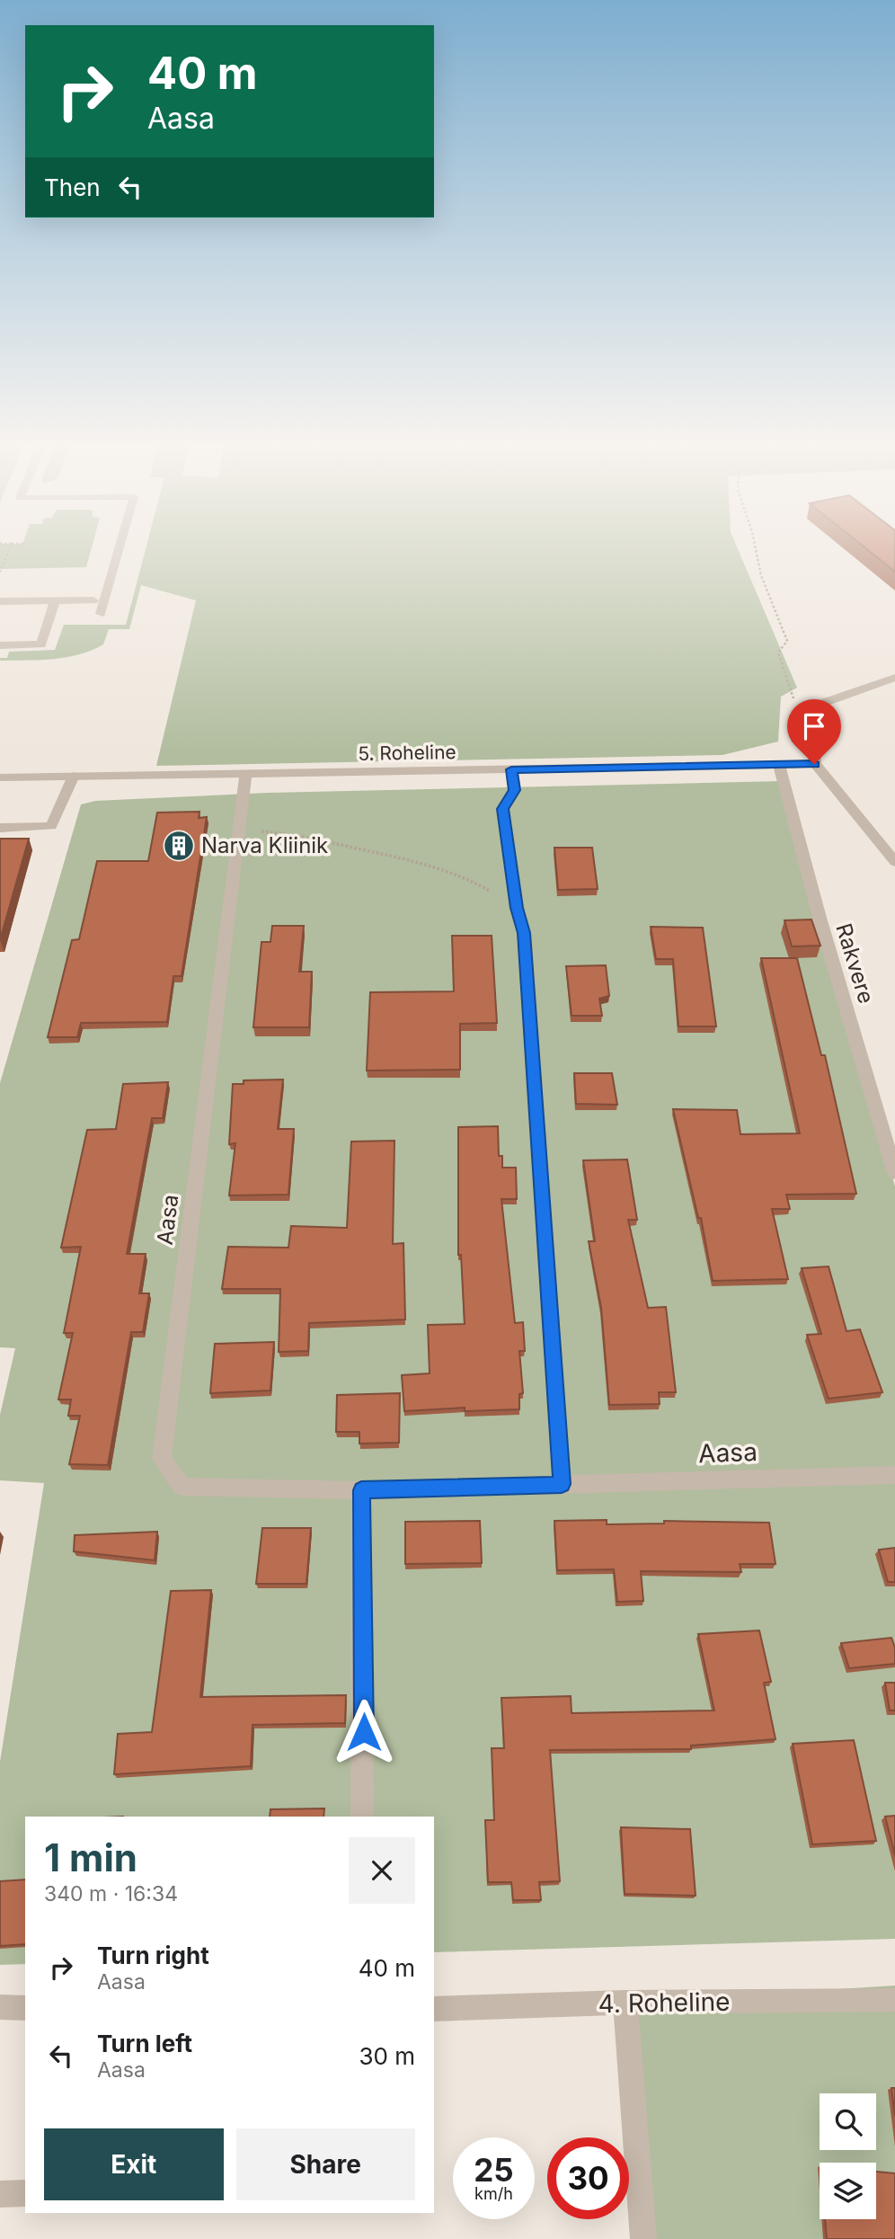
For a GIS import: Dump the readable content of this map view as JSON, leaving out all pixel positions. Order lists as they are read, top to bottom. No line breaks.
{"streets":{"street":["5. Roheline","Rakvere","Aasa","4. Roheline"]},"crossings":[["5. Roheline","Rakvere"],["5. Roheline","Aasa"]],"places":{"building":["Narva Kliinik"]},"page":{"turn":["40 m","Aasa"],"then":"Then","heading":["1 min","340 m · 16:34"],"list":[{"name":"Turn right","note":"Aasa","value":"40 m"},{"name":"Turn left","note":"Aasa","value":"30 m"}],"buttons":["Exit","Share"],"speed":"25 km/h","limit":"30"}}
